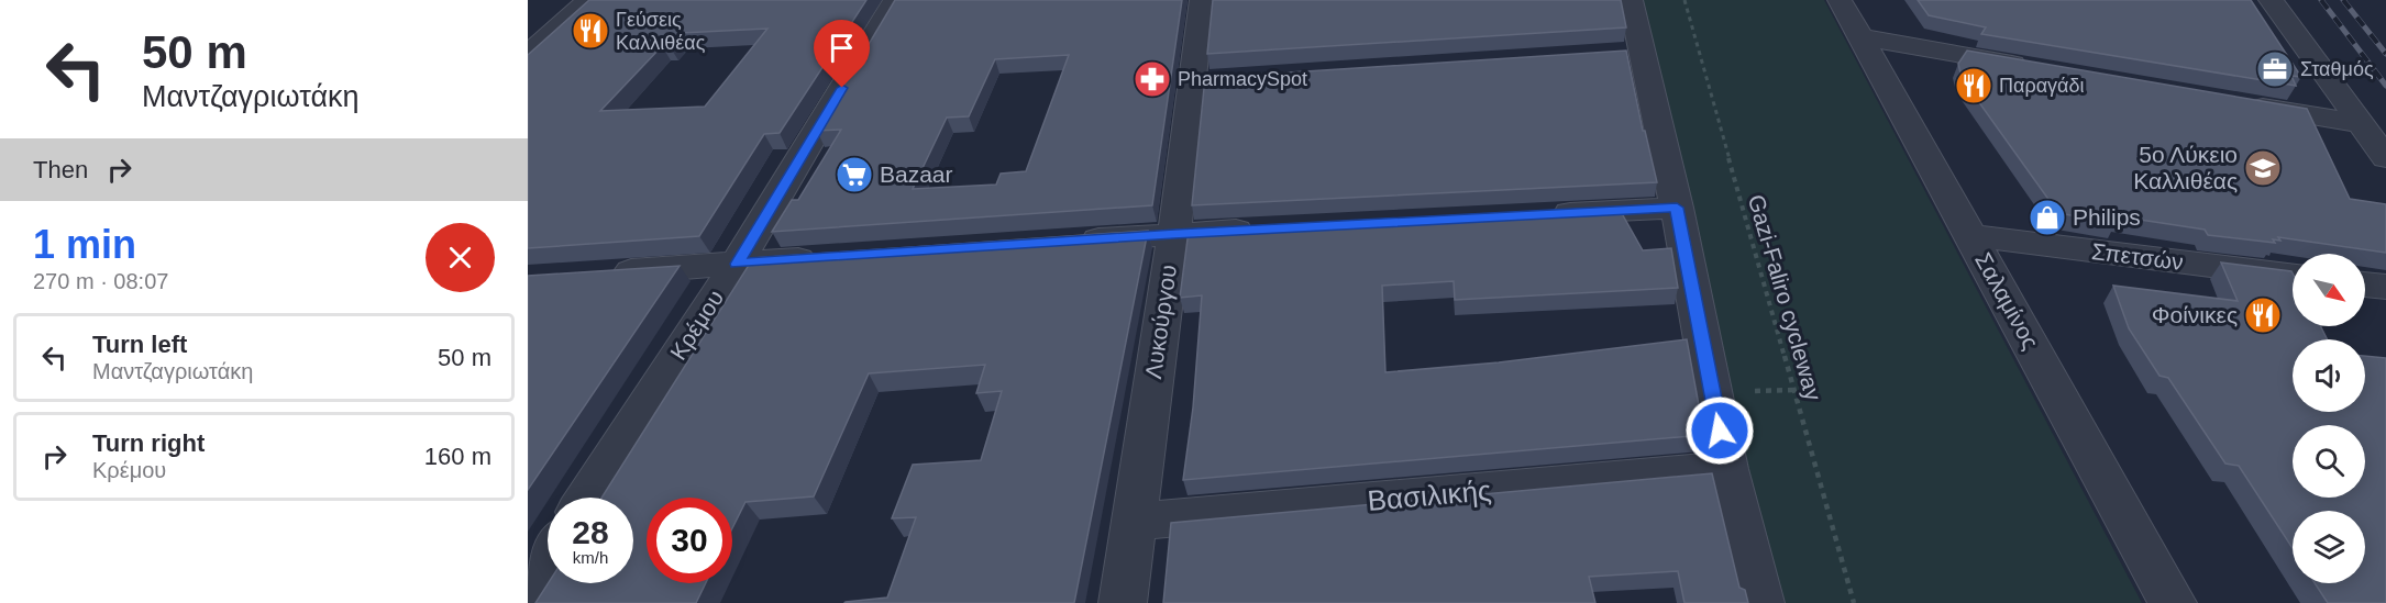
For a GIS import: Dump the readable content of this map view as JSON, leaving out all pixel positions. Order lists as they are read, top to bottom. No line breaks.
{"streets":{"street":["Σπετσών","Σαλαμίνος","Λυκούργου","Κρέμου","Βασιλικής"],"path":["Gazi-Faliro cycleway"]},"crossings":[["Σπετσών","Σαλαμίνος"],["Λυκούργου","Βασιλικής"]],"places":{"restaurant":["Γεύσεις Καλλιθέας","Παραγάδι","Φοίνικες"],"office":["Σταθμός"],"pharmacy":["PharmacySpot"],"school or university":["5ο Λύκειο Καλλιθέας"],"supermarket":["Bazaar"],"shop":["Philips"]},"north":"bottom right","page":{"turn":["50 m","Μαντζαγριωτάκη"],"then":"Then","heading":["1 min","270 m · 08:07"],"list":[{"name":"Turn left","note":"Μαντζαγριωτάκη","value":"50 m"},{"name":"Turn right","note":"Κρέμου","value":"160 m"}],"speed":"28 km/h","limit":"30"}}
